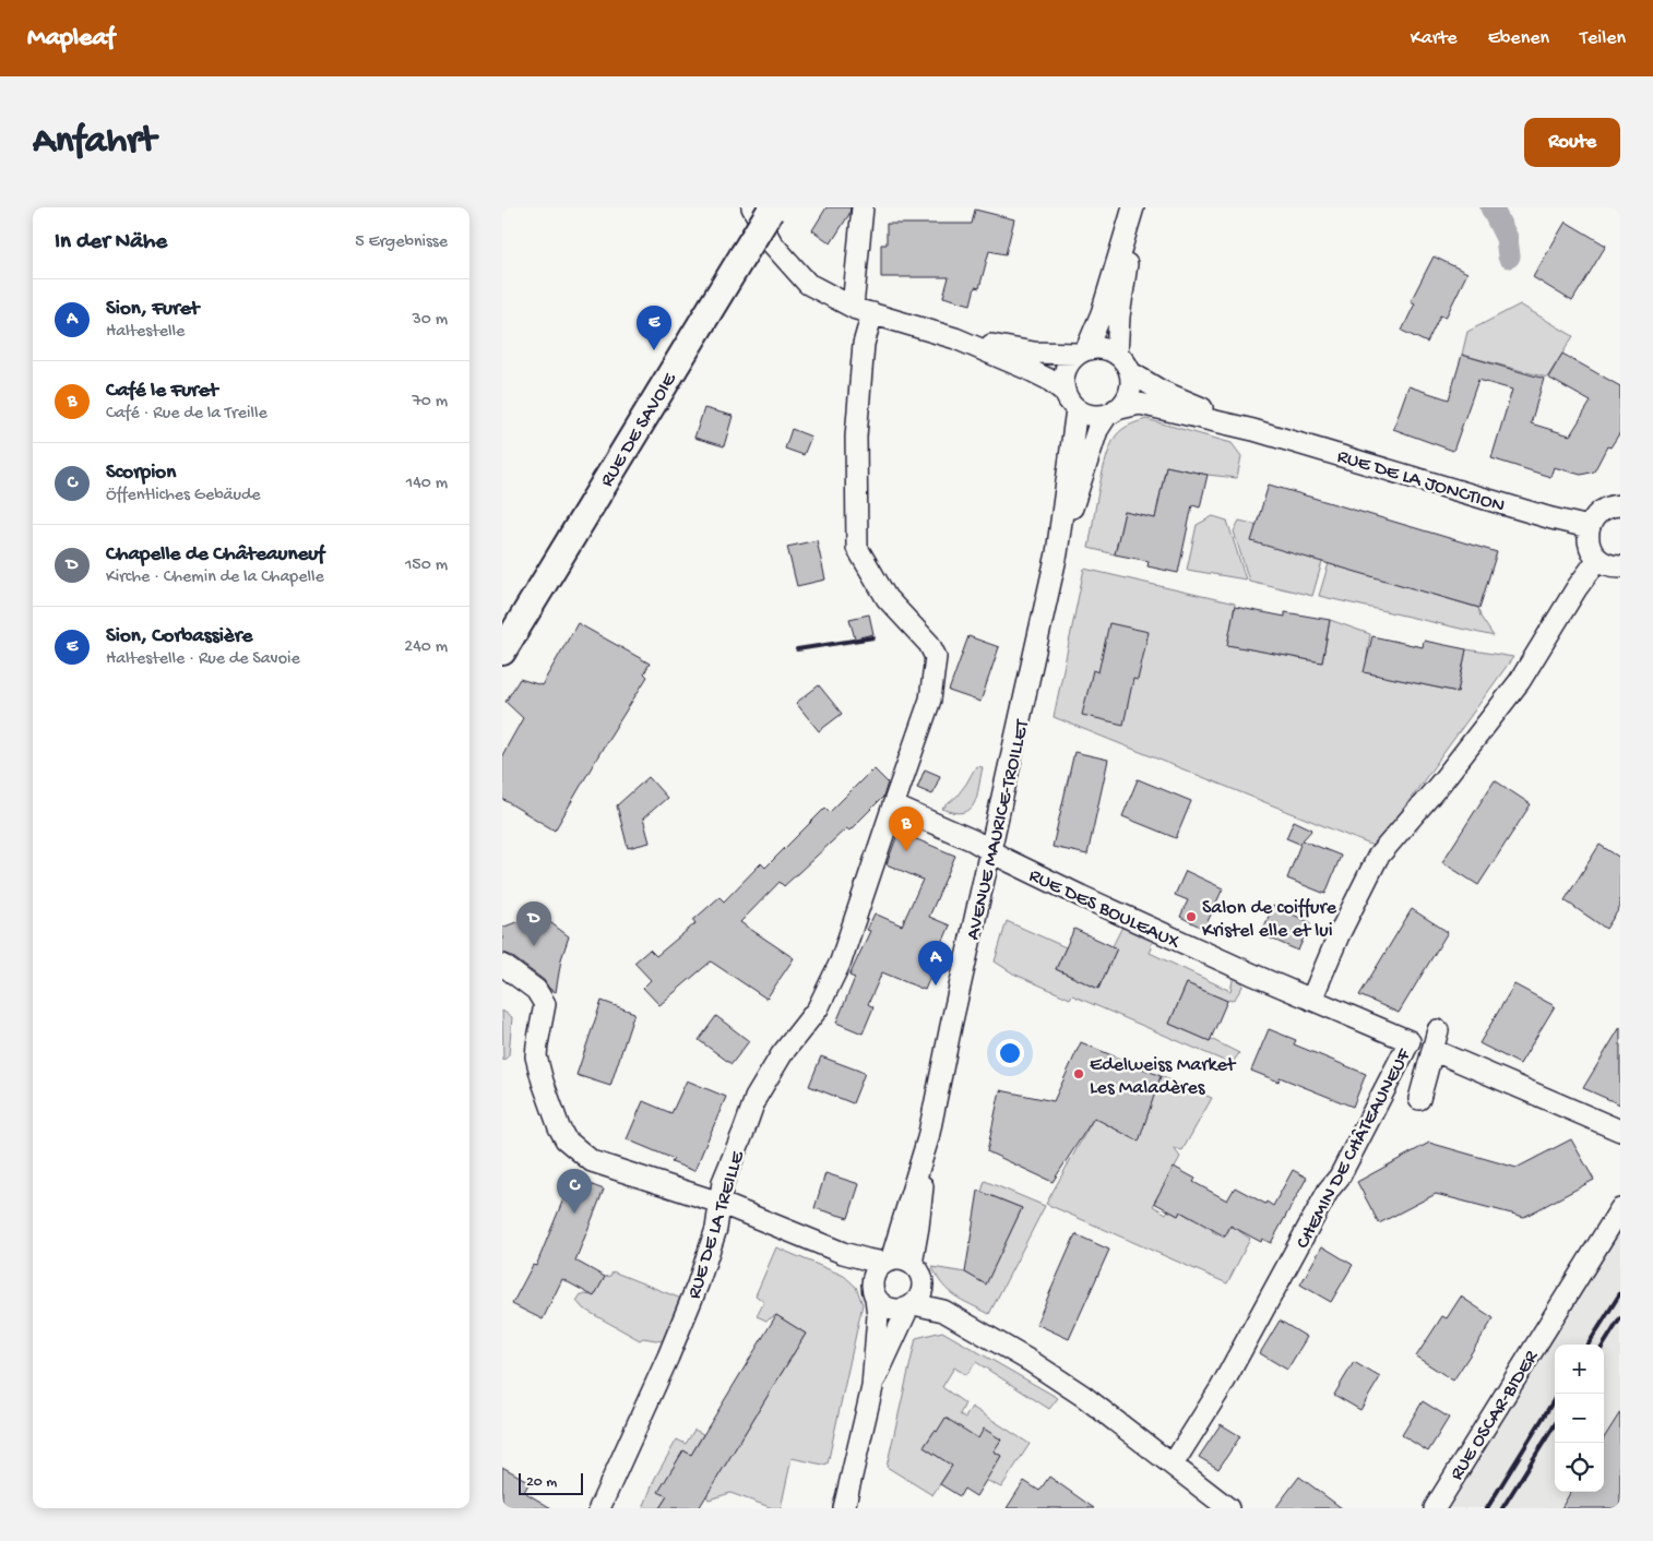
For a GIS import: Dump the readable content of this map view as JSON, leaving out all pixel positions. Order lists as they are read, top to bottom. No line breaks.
{"streets":{"main road":["RUE DE SAVOIE"],"street":["RUE DE LA JONCTION","AVENUE MAURICE-TROILLET","RUE DES BOULEAUX","CHEMIN DE CHÂTEAUNEUF","RUE DE LA TREILLE","RUE OSCAR-BIDER"]},"crossings":[["RUE DE LA JONCTION","AVENUE MAURICE-TROILLET"],["AVENUE MAURICE-TROILLET","RUE DES BOULEAUX"],["RUE DES BOULEAUX","CHEMIN DE CHÂTEAUNEUF"]],"places":["Salon de coiffure Kristel elle et lui","Edelweiss Market Les Maladères"],"scale_bar":"20 m","page":{"header":"Mapleaf","nav":["Karte","Ebenen","Teilen"],"buttons":"Route","title":"Anfahrt","heading":["In der Nähe","5 Ergebnisse"],"list":[{"mark":"A","name":"Sion, Furet","note":"Haltestelle","value":"30 m"},{"mark":"B","name":"Café le Furet","note":"Café · Rue de la Treille","value":"70 m"},{"mark":"C","name":"Scorpion","note":"Öffentliches Gebäude","value":"140 m"},{"mark":"D","name":"Chapelle de Châteauneuf","note":"Kirche · Chemin de la Chapelle","value":"150 m"},{"mark":"E","name":"Sion, Corbassière","note":"Haltestelle · Rue de Savoie","value":"240 m"}],"pins":["E","B","D","A","C"],"map_buttons":["+","−"],"scale":"20 m"}}
